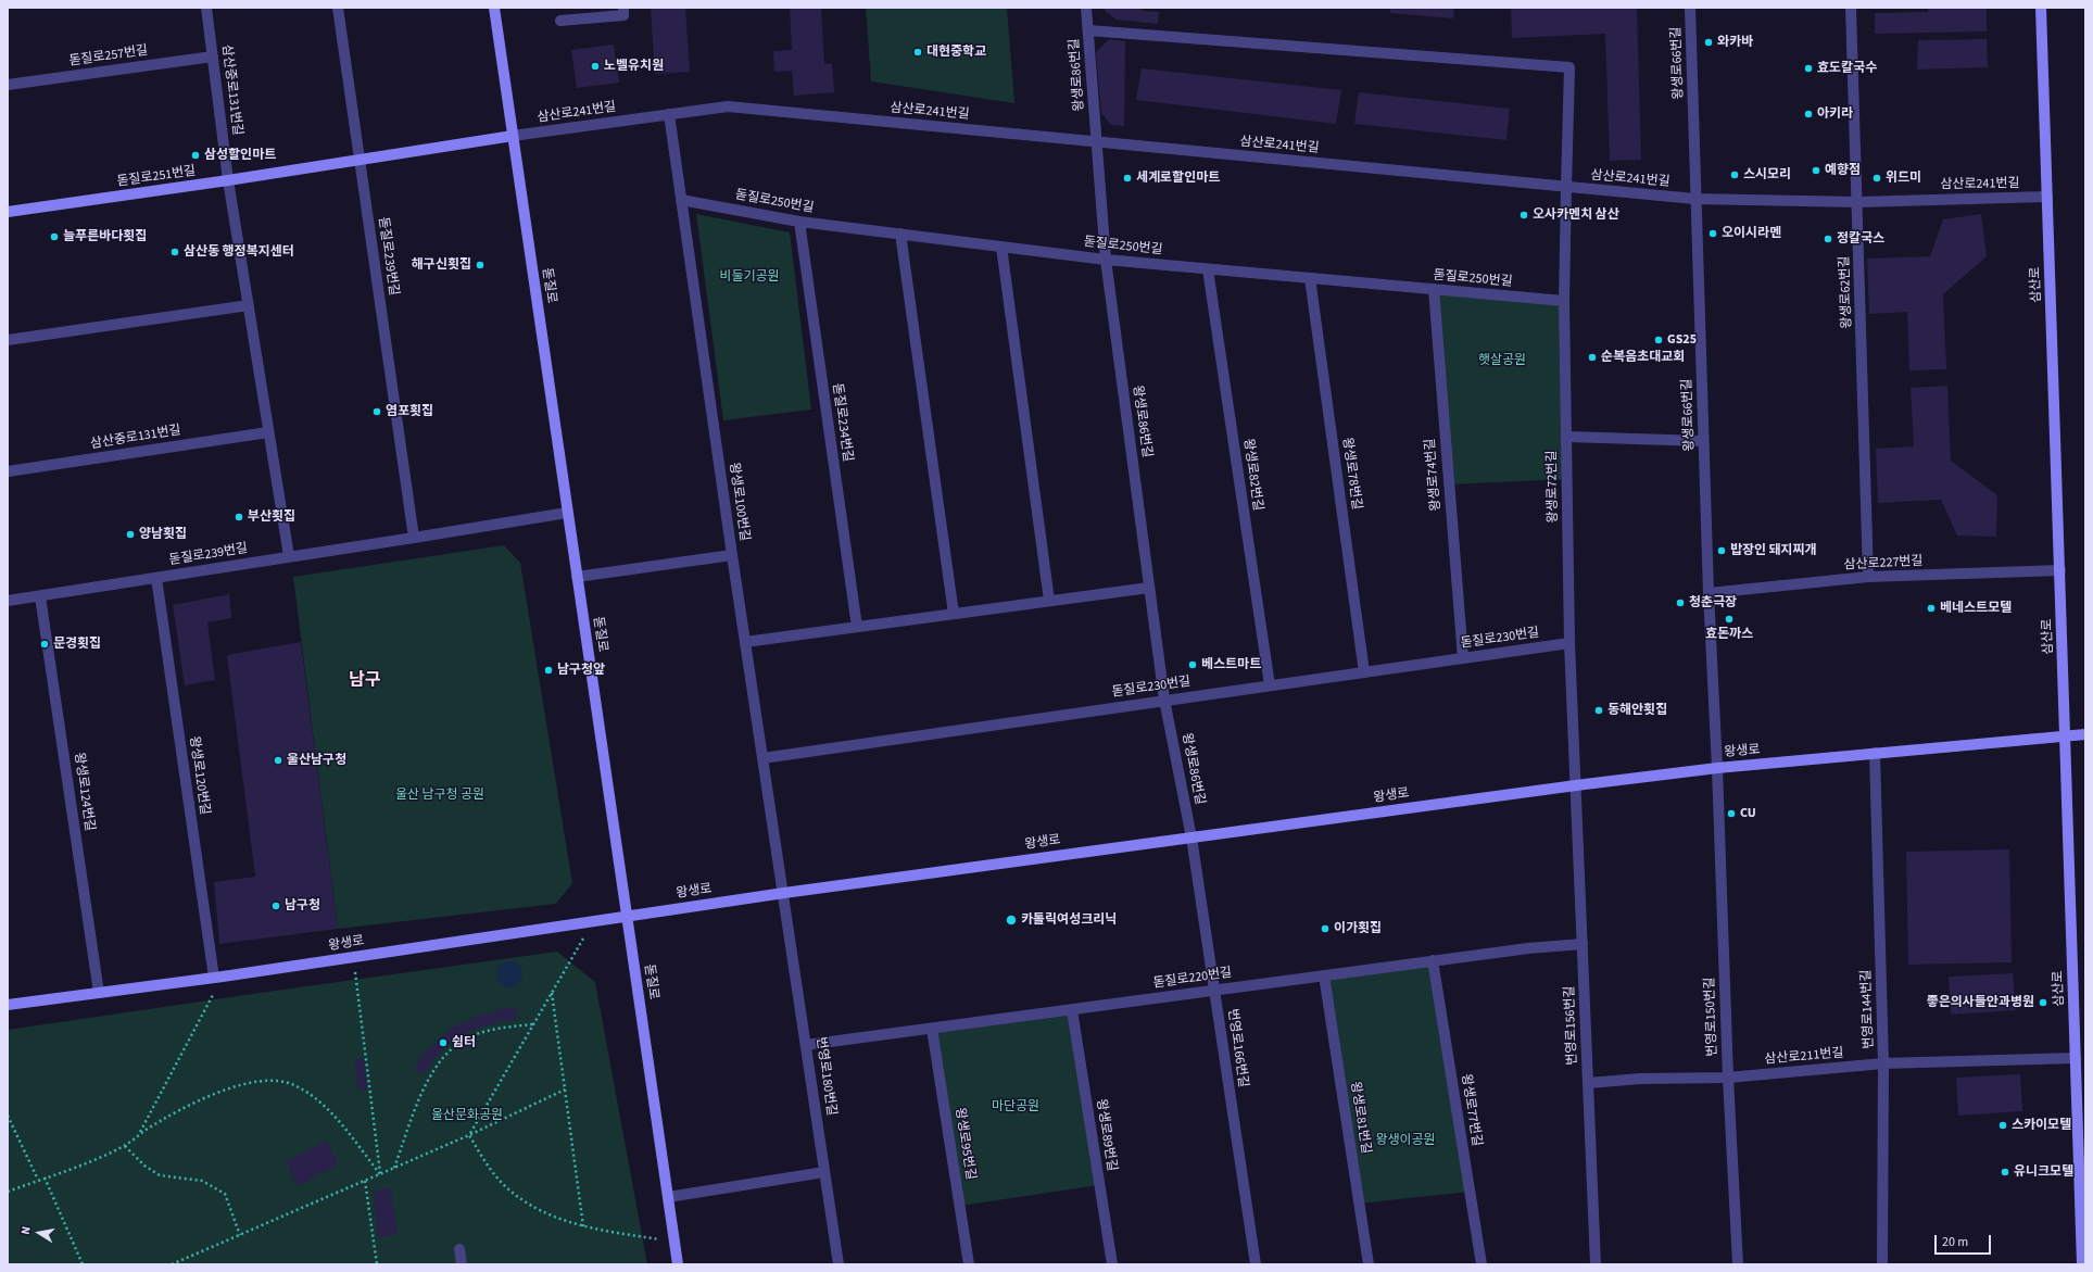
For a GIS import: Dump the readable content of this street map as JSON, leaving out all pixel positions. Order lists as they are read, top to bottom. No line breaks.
{"streets":{"main road":["돋질로251번길","삼산로","돋질로","왕생로"],"street":["돋질로257번길","왕생로66번길","왕생로86번길","삼산중로131번길","삼산로241번길","돋질로250번길","돋질로239번길","왕생로62번길","돋질로234번길","왕생로78번길","왕생로82번길","왕생로74번길","왕생로72번길","왕생로100번길","삼산로227번길","돋질로230번길","왕생로120번길","왕생로124번길","돋질로220번길","번영로144번길","번영로150번길","번영로156번길","번영로166번길","삼산로211번길","번영로180번길","왕생로77번길","왕생로81번길","왕생로89번길","왕생로95번길"]},"crossings":[["돋질로257번길","삼산중로131번길"],["왕생로66번길","삼산로241번길"],["왕생로66번길","삼산로227번길"],["왕생로66번길","왕생로"],["왕생로66번길","번영로150번길"],["왕생로86번길","삼산로241번길"],["왕생로86번길","돋질로250번길"],["왕생로86번길","왕생로72번길"],["왕생로86번길","돋질로230번길"],["왕생로86번길","왕생로"],["왕생로86번길","번영로166번길"],["삼산중로131번길","돋질로251번길"],["삼산중로131번길","돋질로239번길"],["삼산로241번길","돋질로251번길"],["삼산로241번길","삼산로"],["삼산로241번길","돋질로"],["삼산로241번길","왕생로62번길"],["삼산로241번길","왕생로72번길"],["삼산로241번길","왕생로100번길"],["돋질로251번길","돋질로239번길"],["돋질로251번길","돋질로"],["돋질로250번길","돋질로234번길"],["돋질로250번길","왕생로78번길"],["돋질로250번길","왕생로82번길"],["돋질로250번길","왕생로74번길"],["돋질로250번길","왕생로72번길"],["돋질로250번길","왕생로100번길"],["돋질로239번길","돋질로"],["돋질로239번길","왕생로120번길"],["돋질로239번길","왕생로124번길"],["삼산로","삼산로227번길"],["삼산로","왕생로"],["삼산로","삼산로211번길"],["돋질로","왕생로"],["왕생로62번길","삼산로227번길"],["왕생로78번길","돋질로230번길"],["왕생로82번길","돋질로230번길"],["왕생로74번길","돋질로230번길"],["왕생로72번길","돋질로230번길"],["왕생로72번길","왕생로"],["왕생로72번길","번영로156번길"],["왕생로100번길","돋질로230번길"],["왕생로100번길","왕생로"],["왕생로100번길","번영로180번길"],["왕생로","왕생로120번길"],["왕생로","왕생로124번길"],["왕생로","번영로144번길"],["왕생로","번영로150번길"],["왕생로","번영로156번길"],["왕생로","번영로166번길"],["왕생로","번영로180번길"],["돋질로220번길","번영로156번길"],["돋질로220번길","번영로166번길"],["돋질로220번길","번영로180번길"],["돋질로220번길","왕생로77번길"],["돋질로220번길","왕생로81번길"],["돋질로220번길","왕생로89번길"],["돋질로220번길","왕생로95번길"],["번영로144번길","삼산로211번길"],["번영로150번길","삼산로211번길"],["번영로156번길","삼산로211번길"]],"districts":["남구"],"parks":["비둘기공원","햇살공원","울산 남구청 공원","마단공원","울산문화공원","왕생이공원"],"places":["와카바","대현중학교","노벨유치원","효도칼국수","아키라","삼성할인마트","예향점","스시모리","세계로할인마트","위드미","오사카멘치 삼산","오이시라멘","늘푸른바다횟집","정칼국스","삼산동 행정복지센터","해구신횟집","GS25","순복음초대교회","염포횟집","부산횟집","양남횟집","밥장인 돼지찌개","청춘극장","베네스트모텔","효돈까스","문경횟집","베스트마트","남구청앞","동해안횟집","울산남구청","CU","남구청","카톨릭여성크리닉","이가횟집","좋은의사들안과병원","쉼터","스카이모텔","유니크모텔"],"scale_bar":"20 m","north":"left"}
